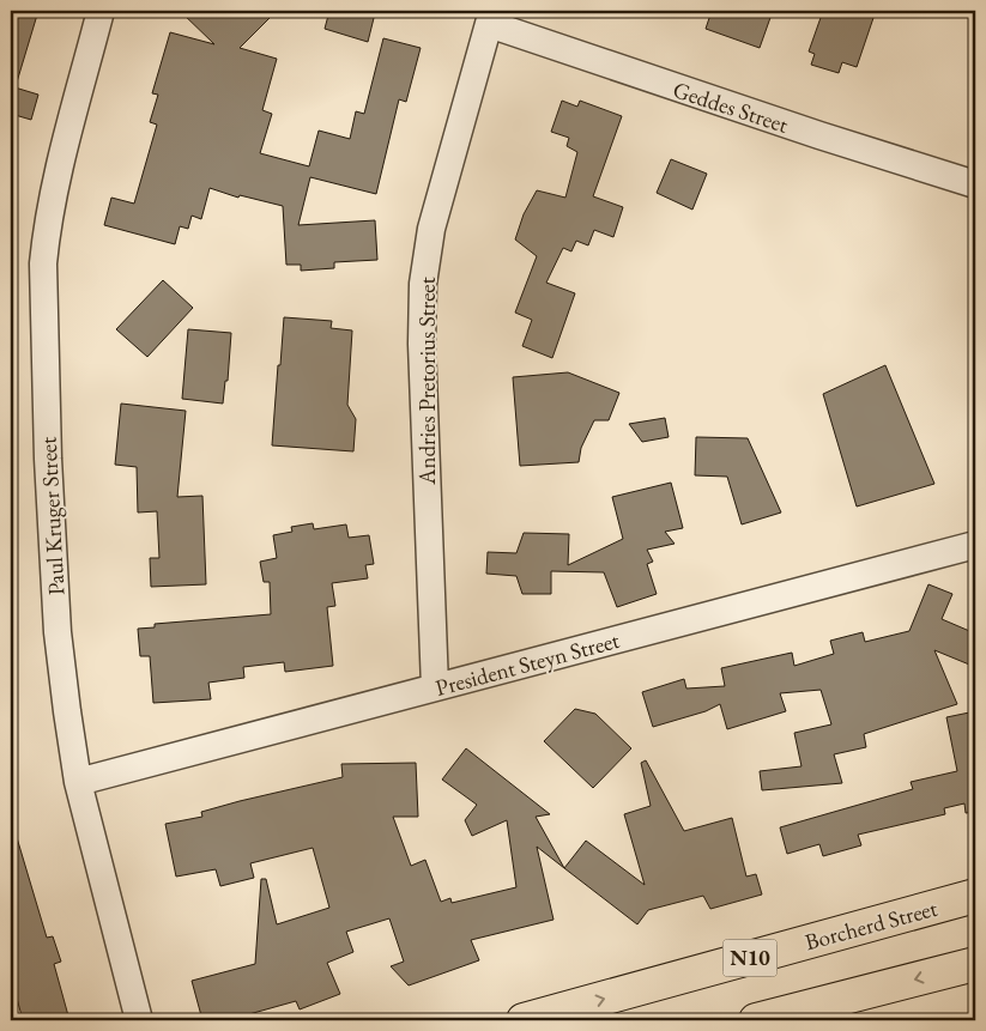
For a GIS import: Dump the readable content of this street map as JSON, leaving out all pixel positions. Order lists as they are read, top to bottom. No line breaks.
{"streets":{"highway":["Borcherd Street","N10"],"street":["Geddes Street","Andries Pretorius Street","Paul Kruger Street","President Steyn Street"]},"crossings":[["Geddes Street","Andries Pretorius Street"],["Andries Pretorius Street","President Steyn Street"],["Paul Kruger Street","President Steyn Street"]]}
